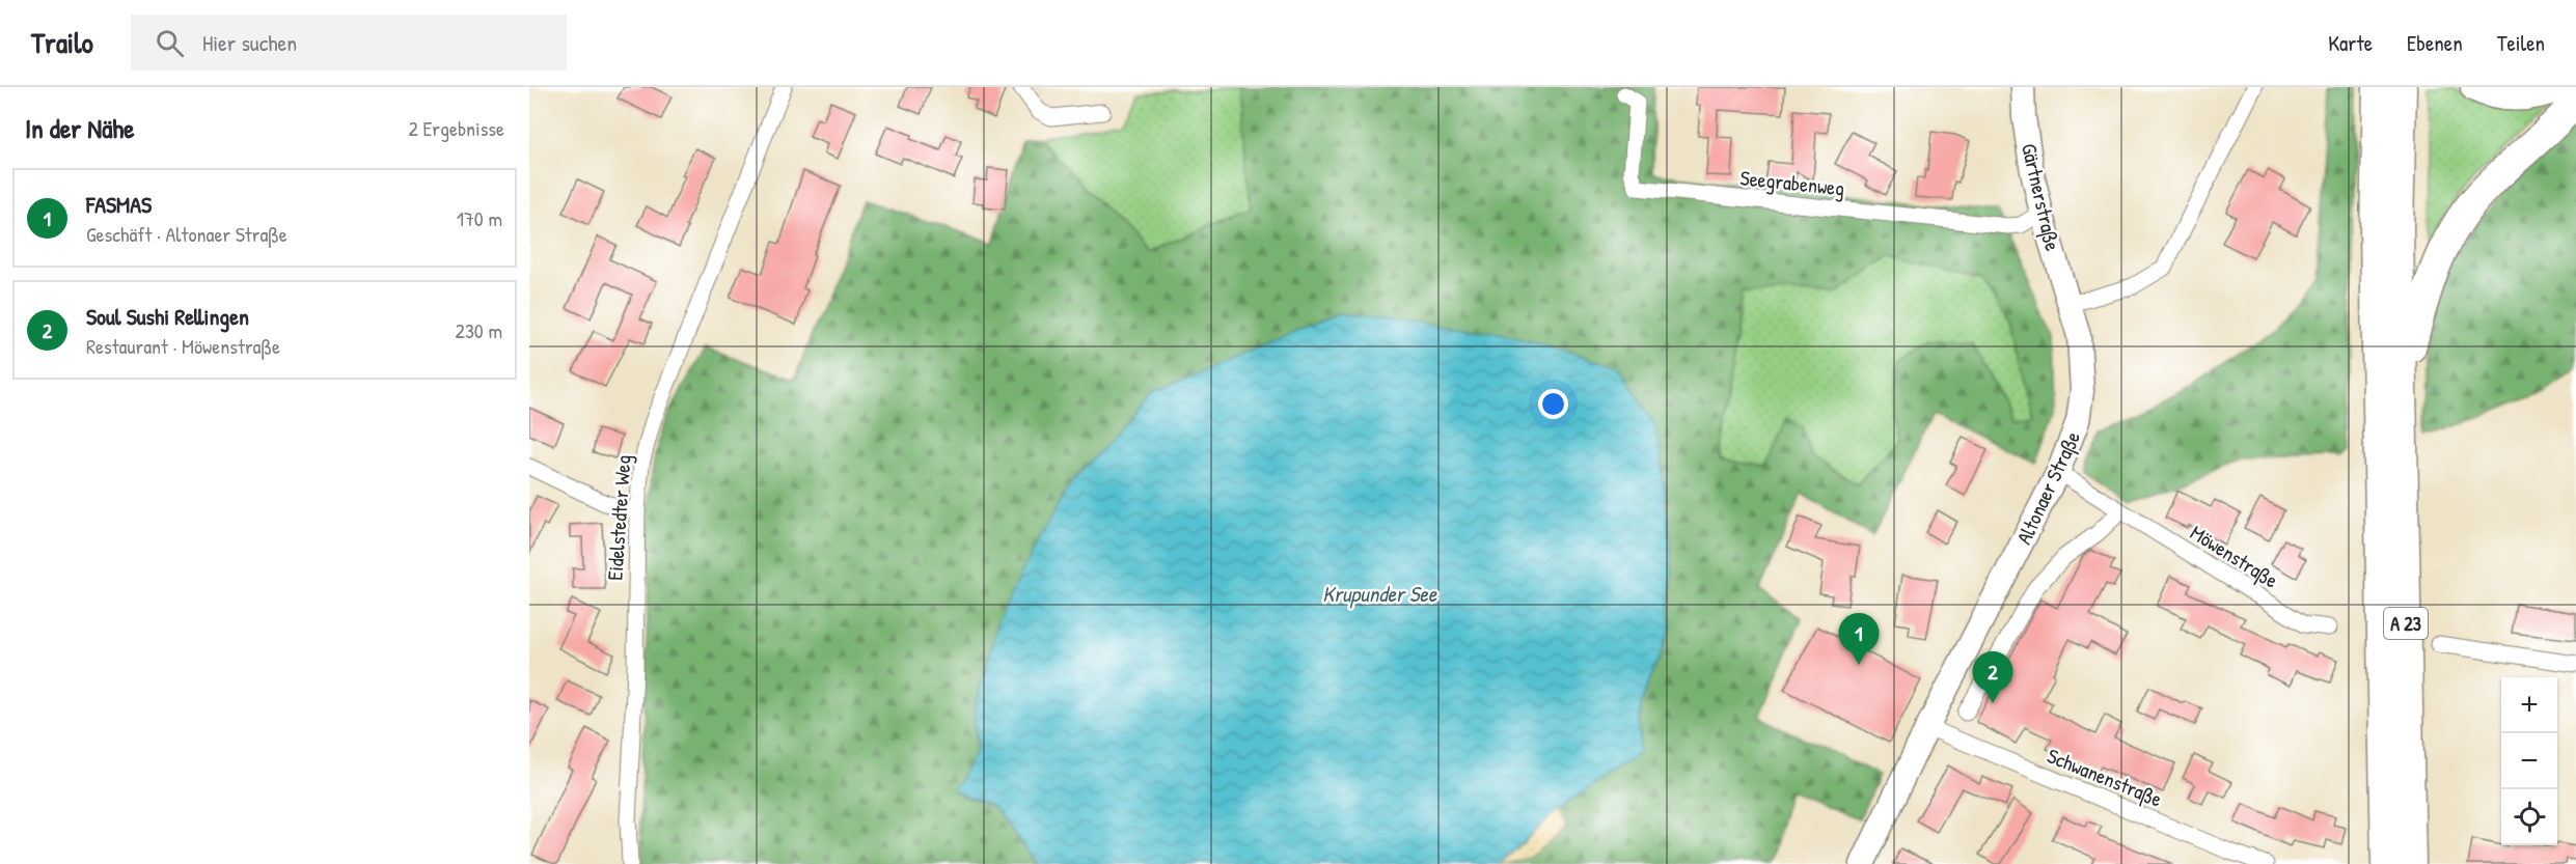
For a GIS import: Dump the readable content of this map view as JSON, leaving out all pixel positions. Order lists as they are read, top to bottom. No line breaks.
{"streets":{"highway":["A 23"],"main road":["Gärtnerstraße","Altonaer Straße"],"street":["Seegrabenweg","Eidelstedter Weg","Möwenstraße","Schwanenstraße"]},"crossings":[["Seegrabenweg","Gärtnerstraße"],["Gärtnerstraße","Altonaer Straße"],["Altonaer Straße","Möwenstraße"],["Altonaer Straße","Schwanenstraße"]],"water":["Krupunder See"],"page":{"header":"Trailo","search":"Hier suchen","nav":["Karte","Ebenen","Teilen"],"heading":["In der Nähe","2 Ergebnisse"],"list":[{"mark":"1","name":"FASMAS","note":"Geschäft · Altonaer Straße","value":"170 m"},{"mark":"2","name":"Soul Sushi Rellingen","note":"Restaurant · Möwenstraße","value":"230 m"}],"pins":["1","2"],"map_buttons":["+","−"]}}
